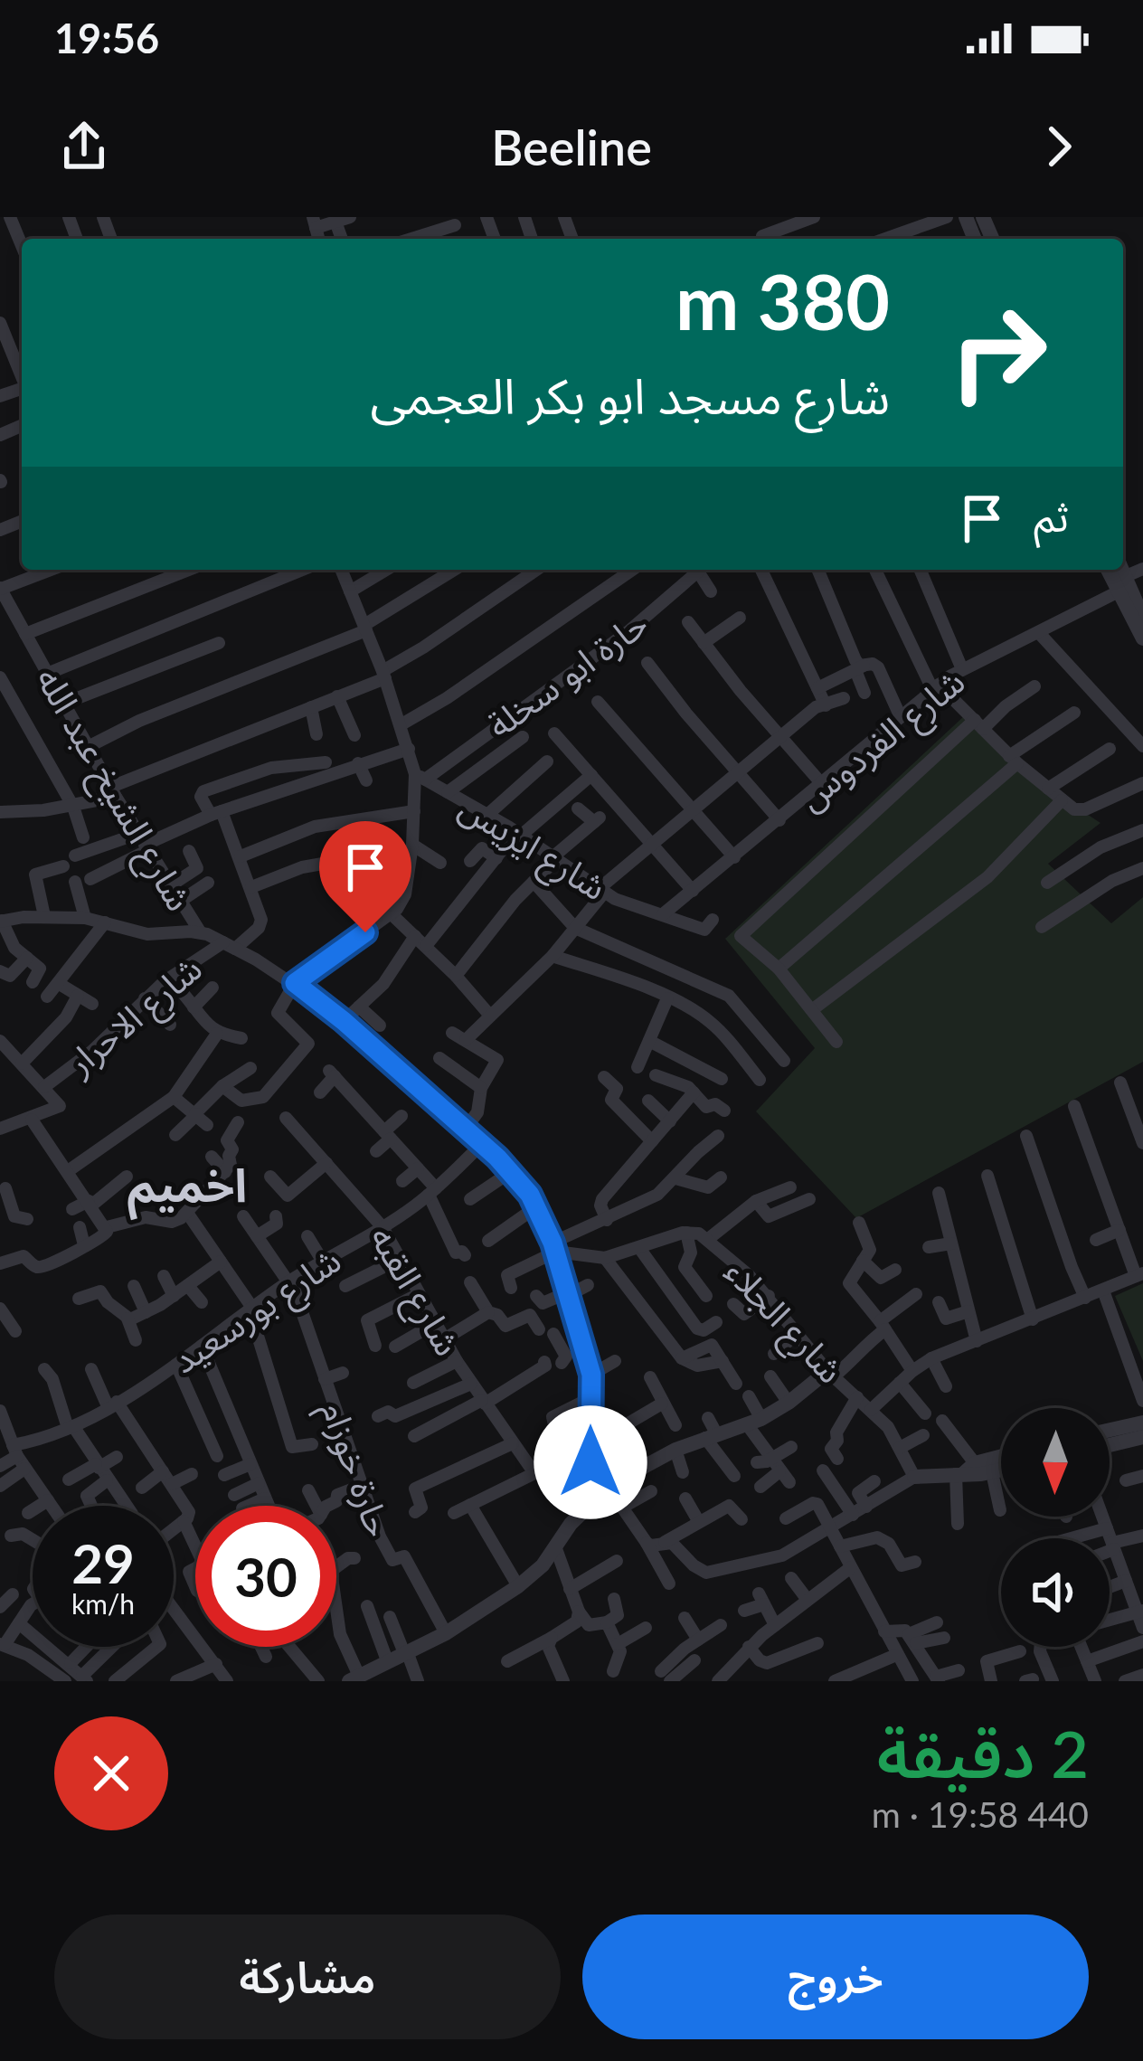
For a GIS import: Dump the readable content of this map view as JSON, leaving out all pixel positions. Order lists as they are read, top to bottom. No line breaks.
{"streets":{"street":["حارة ابو سخلة","شارع الفردوس","شارع الشيخ عبد الله","شارع ايزيس","شارع الاحرار","شارع القبه","شارع بورسعيد","شارع الجلاء","حارة خوزام"]},"crossings":[["حارة ابو سخلة","شارع ايزيس"],["شارع الفردوس","شارع ايزيس"],["شارع القبه","شارع بورسعيد"],["شارع بورسعيد","حارة خوزام"]],"districts":["اخميم"],"north":"bottom","page":{"status":"19:56","header":"Beeline","turn":["380 m","شارع مسجد ابو بكر العجمى"],"then":"ثم","speed":"29 km/h","limit":"30","heading":["2 دقيقة","440 m · 19:58"],"buttons":["خروج","مشاركة"]}}
